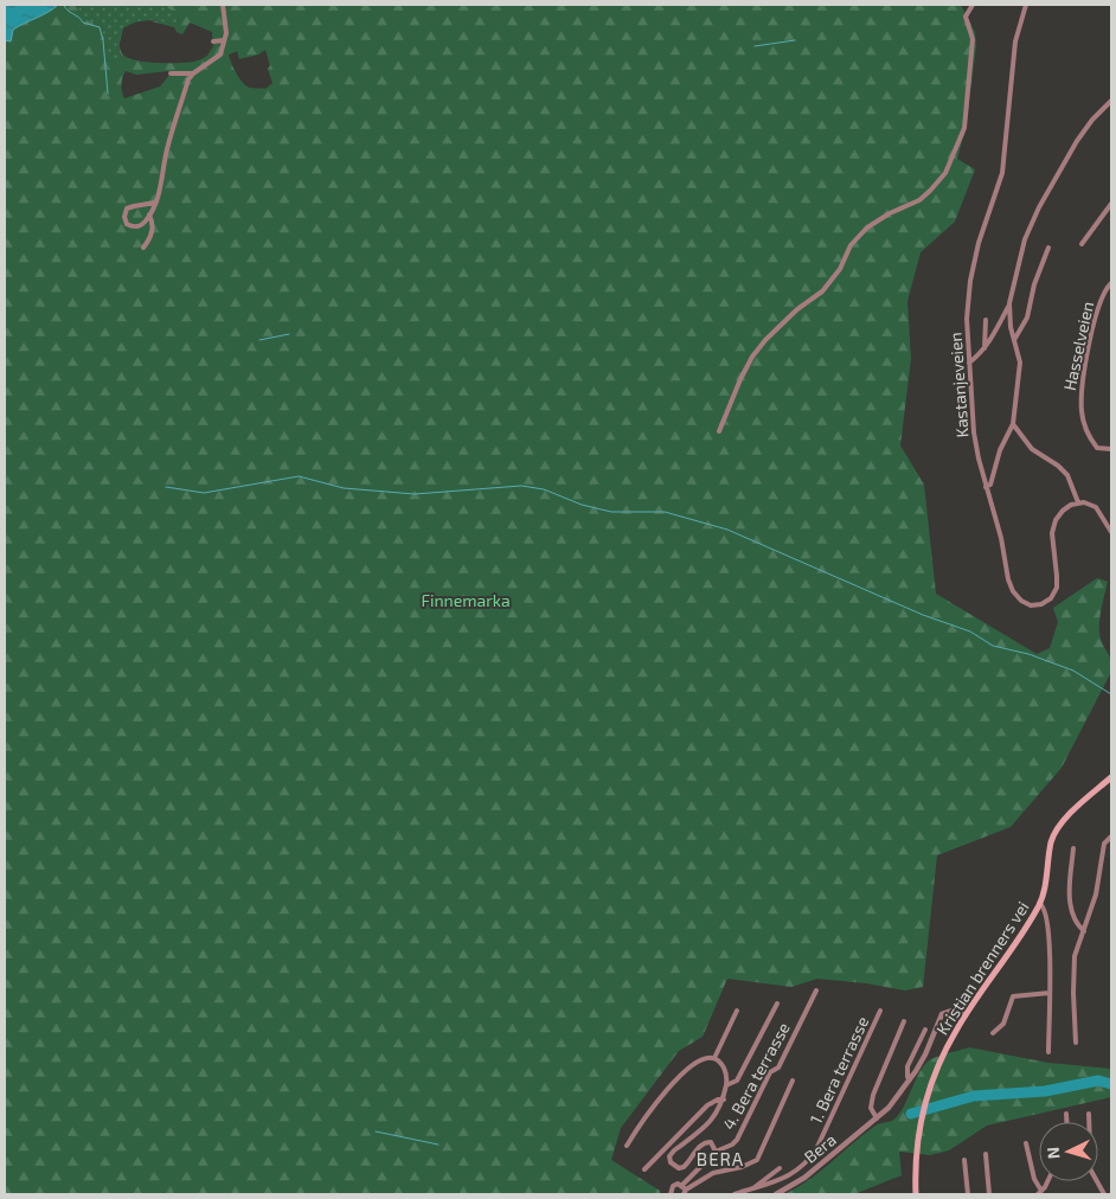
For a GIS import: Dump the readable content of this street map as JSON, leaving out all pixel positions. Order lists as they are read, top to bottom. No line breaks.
{"streets":{"main road":["Kristian brenners vei"],"street":["Hasselveien","Kastanjeveien","1. Bera terrasse","4. Bera terrasse","Bera"]},"crossings":[["Kristian brenners vei","Bera"]],"districts":["BERA"],"parks":["Finnemarka"],"north":"left"}
